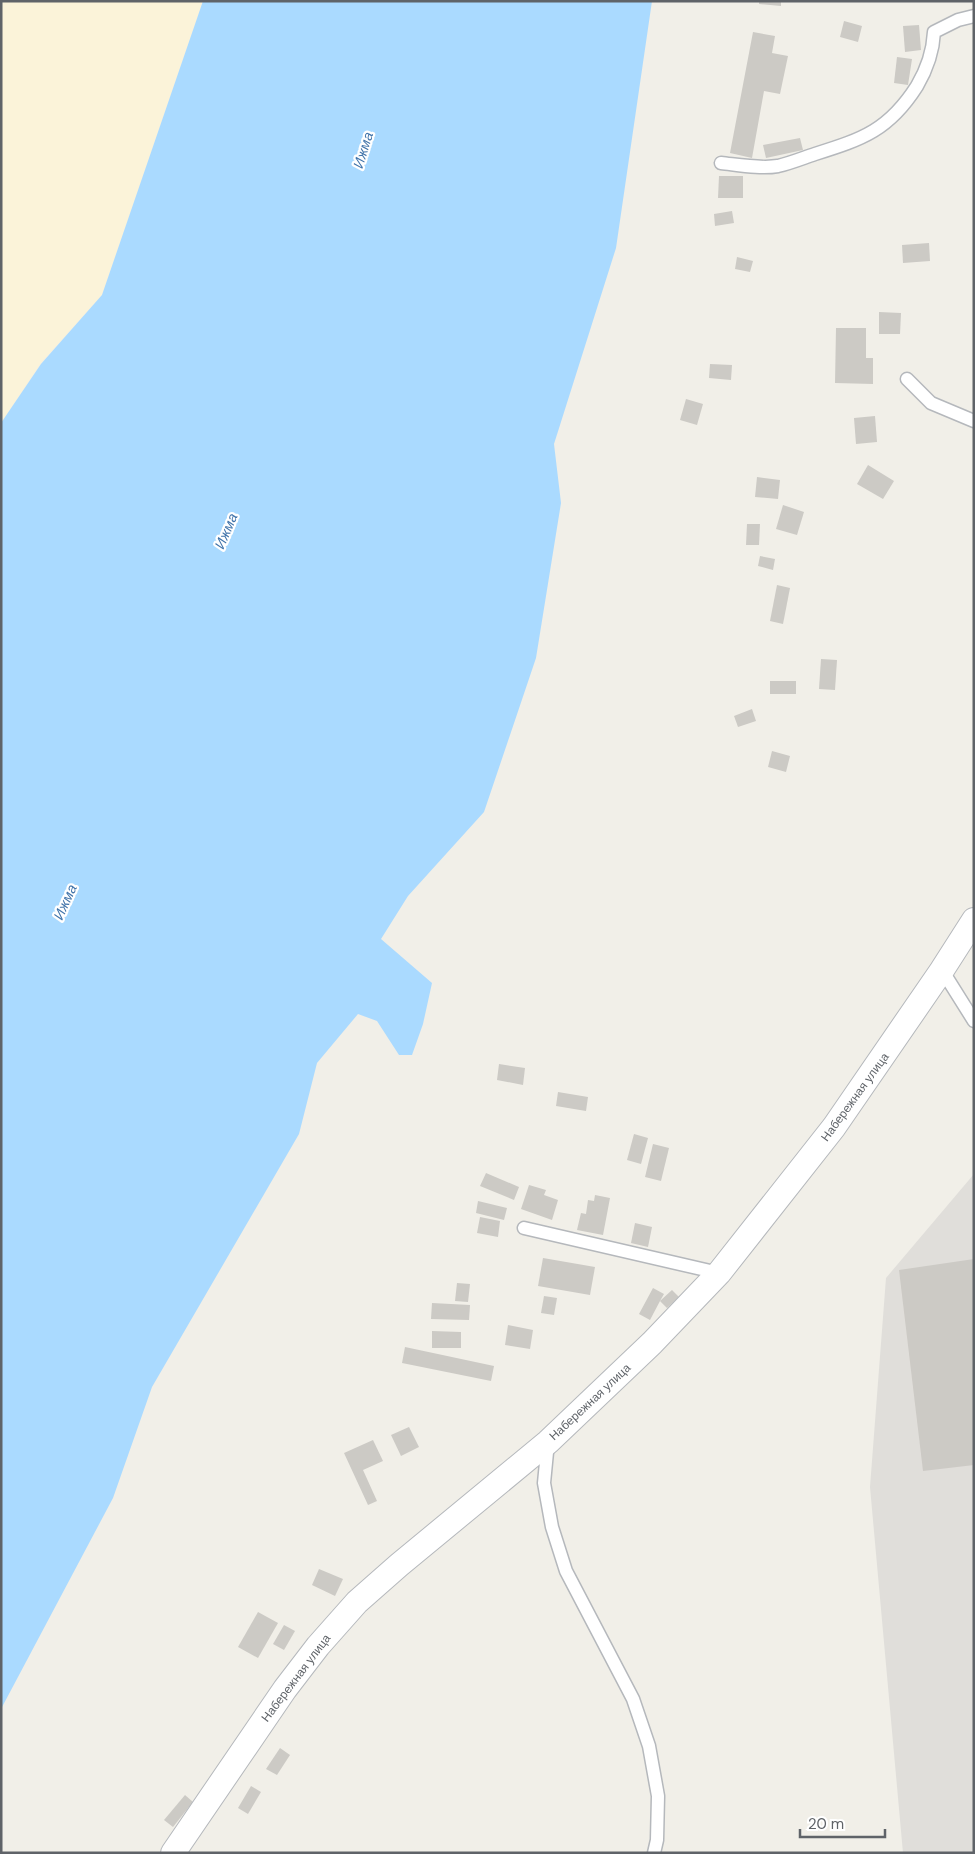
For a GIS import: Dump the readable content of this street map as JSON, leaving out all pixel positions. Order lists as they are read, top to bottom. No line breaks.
{"streets":{"street":["Набережная улица"]},"water":["Ижма"],"scale_bar":"20 m"}
